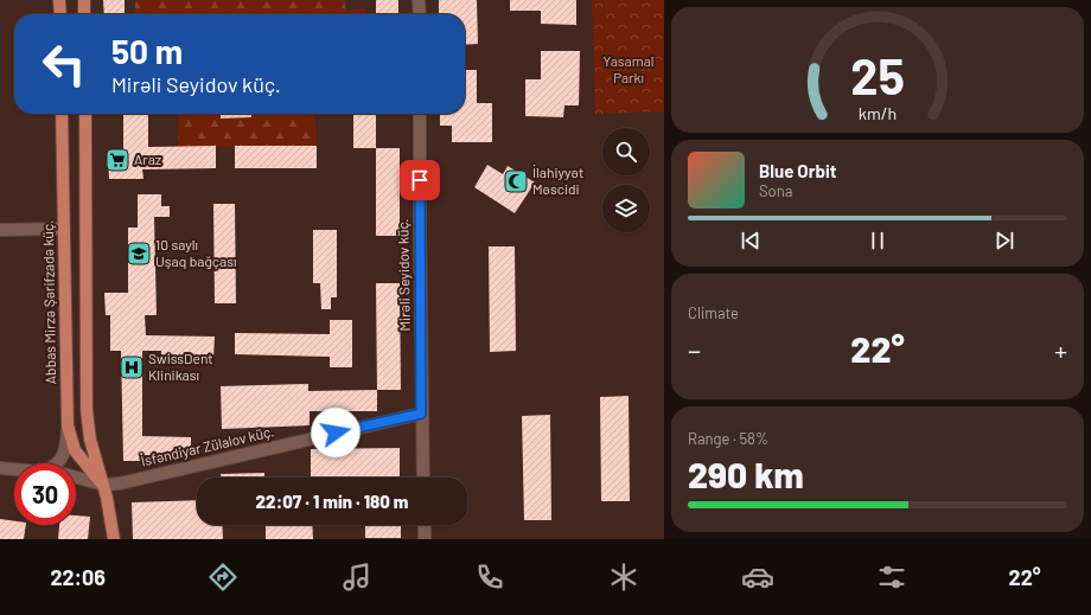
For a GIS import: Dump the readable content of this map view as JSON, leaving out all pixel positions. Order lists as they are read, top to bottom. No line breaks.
{"streets":{"main road":["Abbas Mirzə Şərifzadə küç."],"street":["Mirəli Seyidov küç.","İsfəndiyar Zülalov küç."]},"crossings":[["Mirəli Seyidov küç.","İsfəndiyar Zülalov küç."],["Abbas Mirzə Şərifzadə küç.","İsfəndiyar Zülalov küç."]],"parks":["Yasamal Parkı"],"places":{"supermarket":["Araz"],"mosque":["İlahiyyət Məscidi"],"school or university":["10 saylı Uşaq bağçası"],"hospital":["SwissDent Klinikası"]},"page":{"turn":["50 m","Mirəli Seyidov küç."],"song":["Blue Orbit","Sona"],"tile":["Climate",["Range · 58%","290 km"]],"heat":["−","22°","+"],"limit":"30","trip":"22:07 · 1 min · 180 m","tabs":["22:06","22°"],"gauge":["25","km/h"]}}
